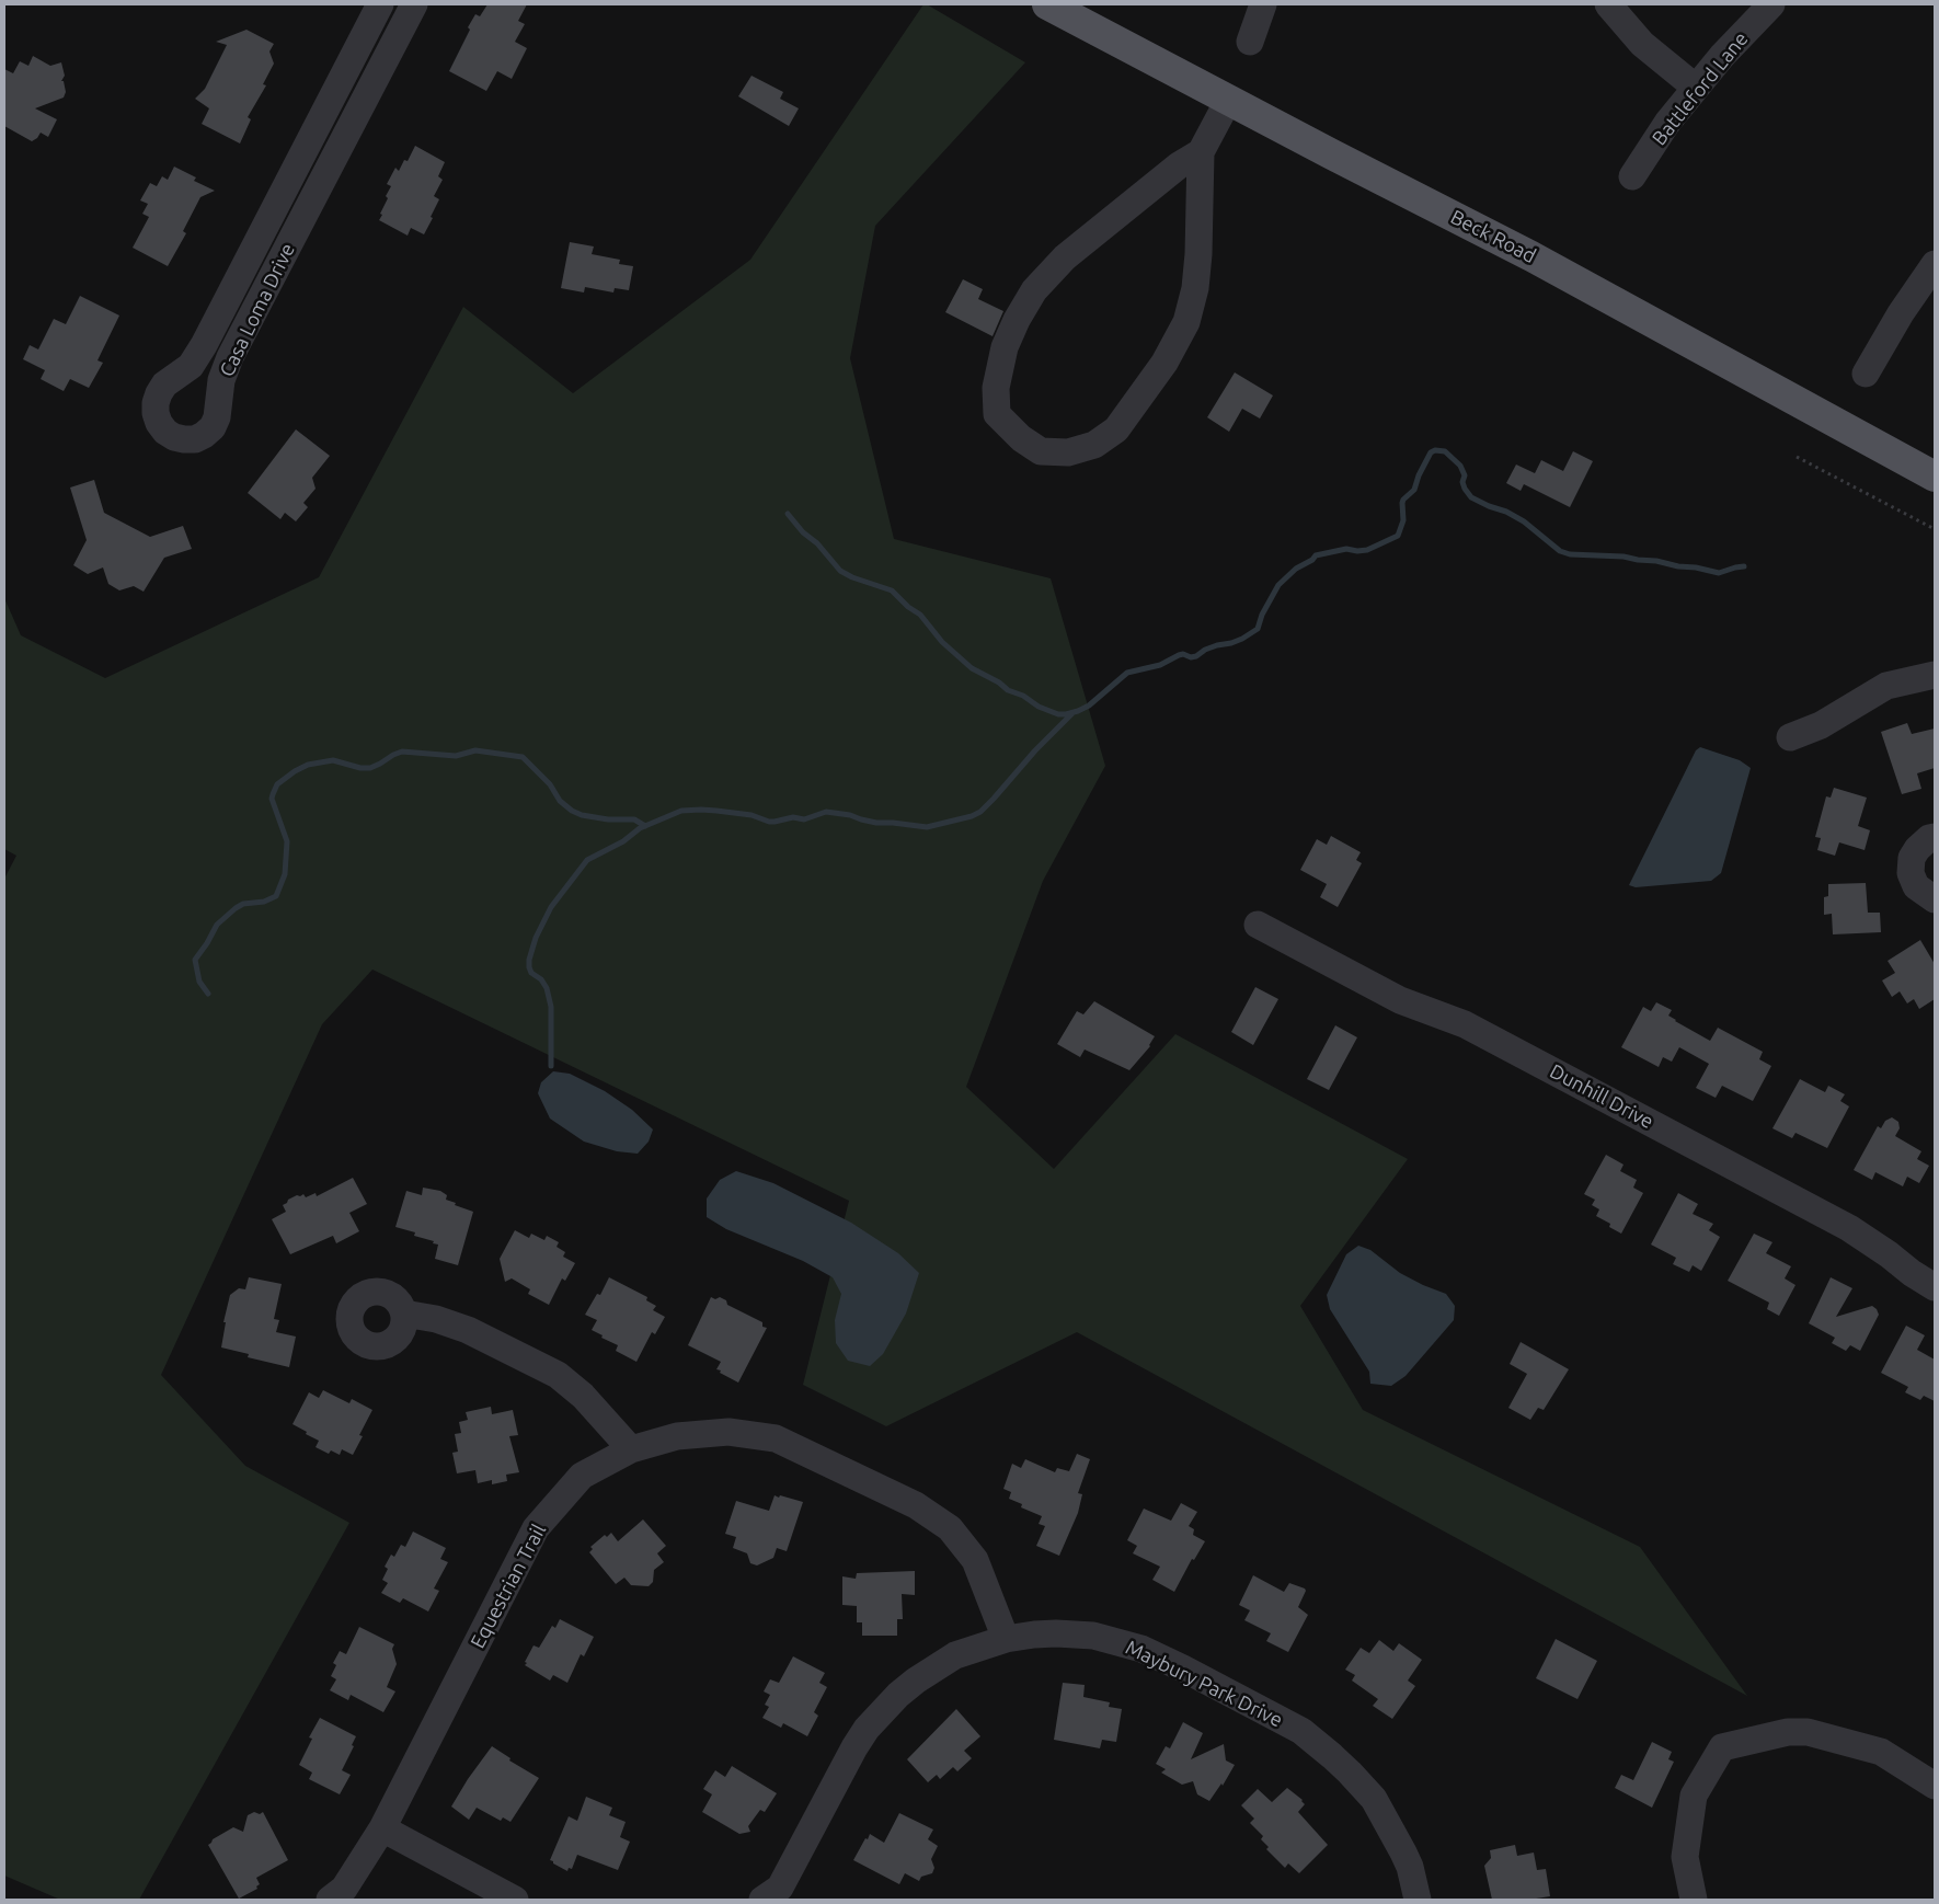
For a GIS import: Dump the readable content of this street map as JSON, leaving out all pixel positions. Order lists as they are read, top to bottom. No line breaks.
{"streets":{"main road":["Beck Road"],"street":["Battleford Lane","Casa Loma Drive","Dunhill Drive","Equestrian Trail","Maybury Park Drive"]},"crossings":[["Equestrian Trail","Maybury Park Drive"]]}
